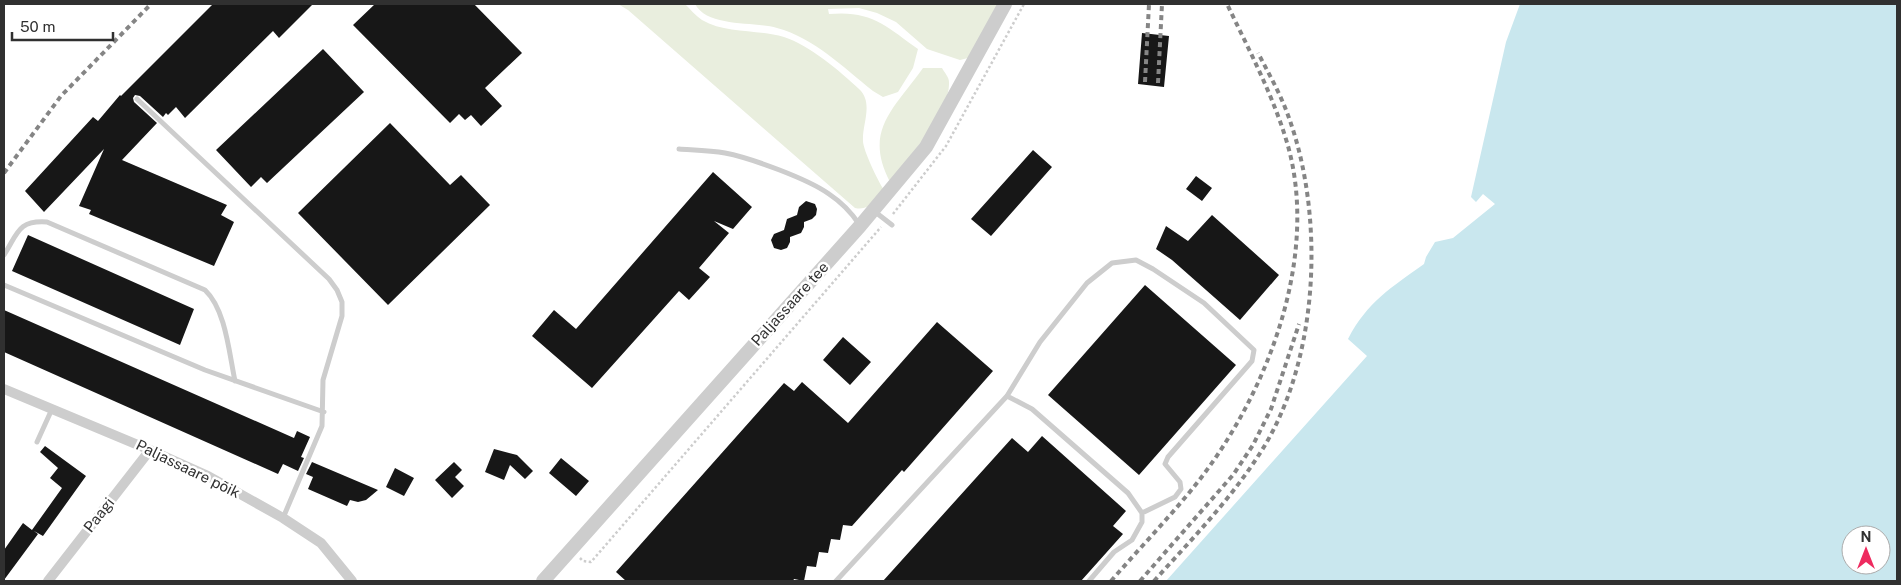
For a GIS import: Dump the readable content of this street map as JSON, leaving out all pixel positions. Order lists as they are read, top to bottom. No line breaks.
{"streets":{"street":["Paljassaare tee","Paljassaare põik","Paagi"]},"crossings":[["Paljassaare põik","Paagi"]],"scale_bar":"50 m","north":"top"}
